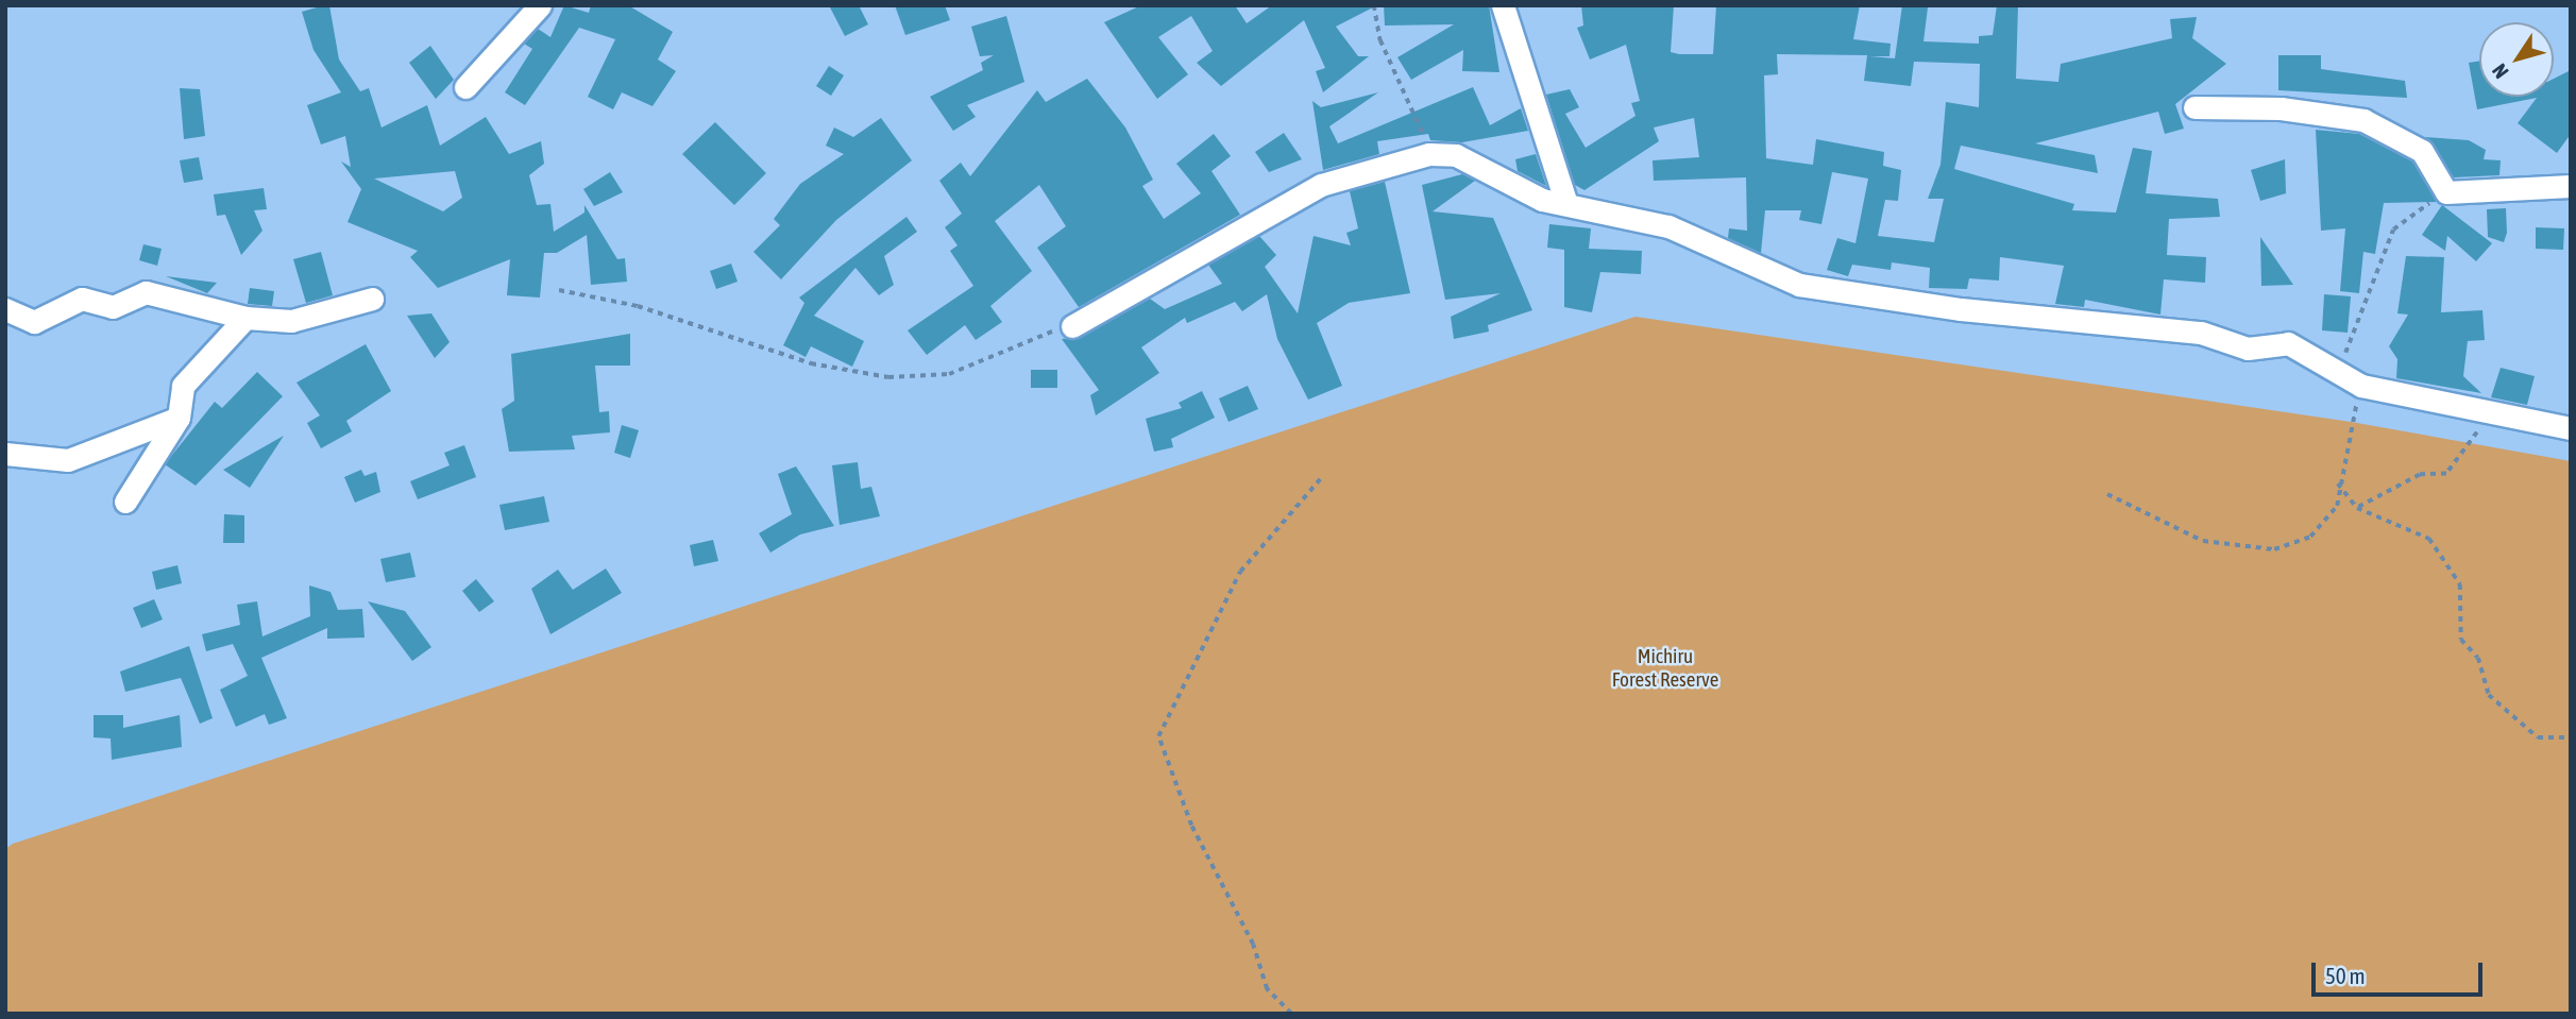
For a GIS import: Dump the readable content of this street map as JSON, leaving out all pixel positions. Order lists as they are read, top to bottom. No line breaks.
{"parks":["Michiru Forest Reserve"],"scale_bar":"50 m","north":"bottom left"}
